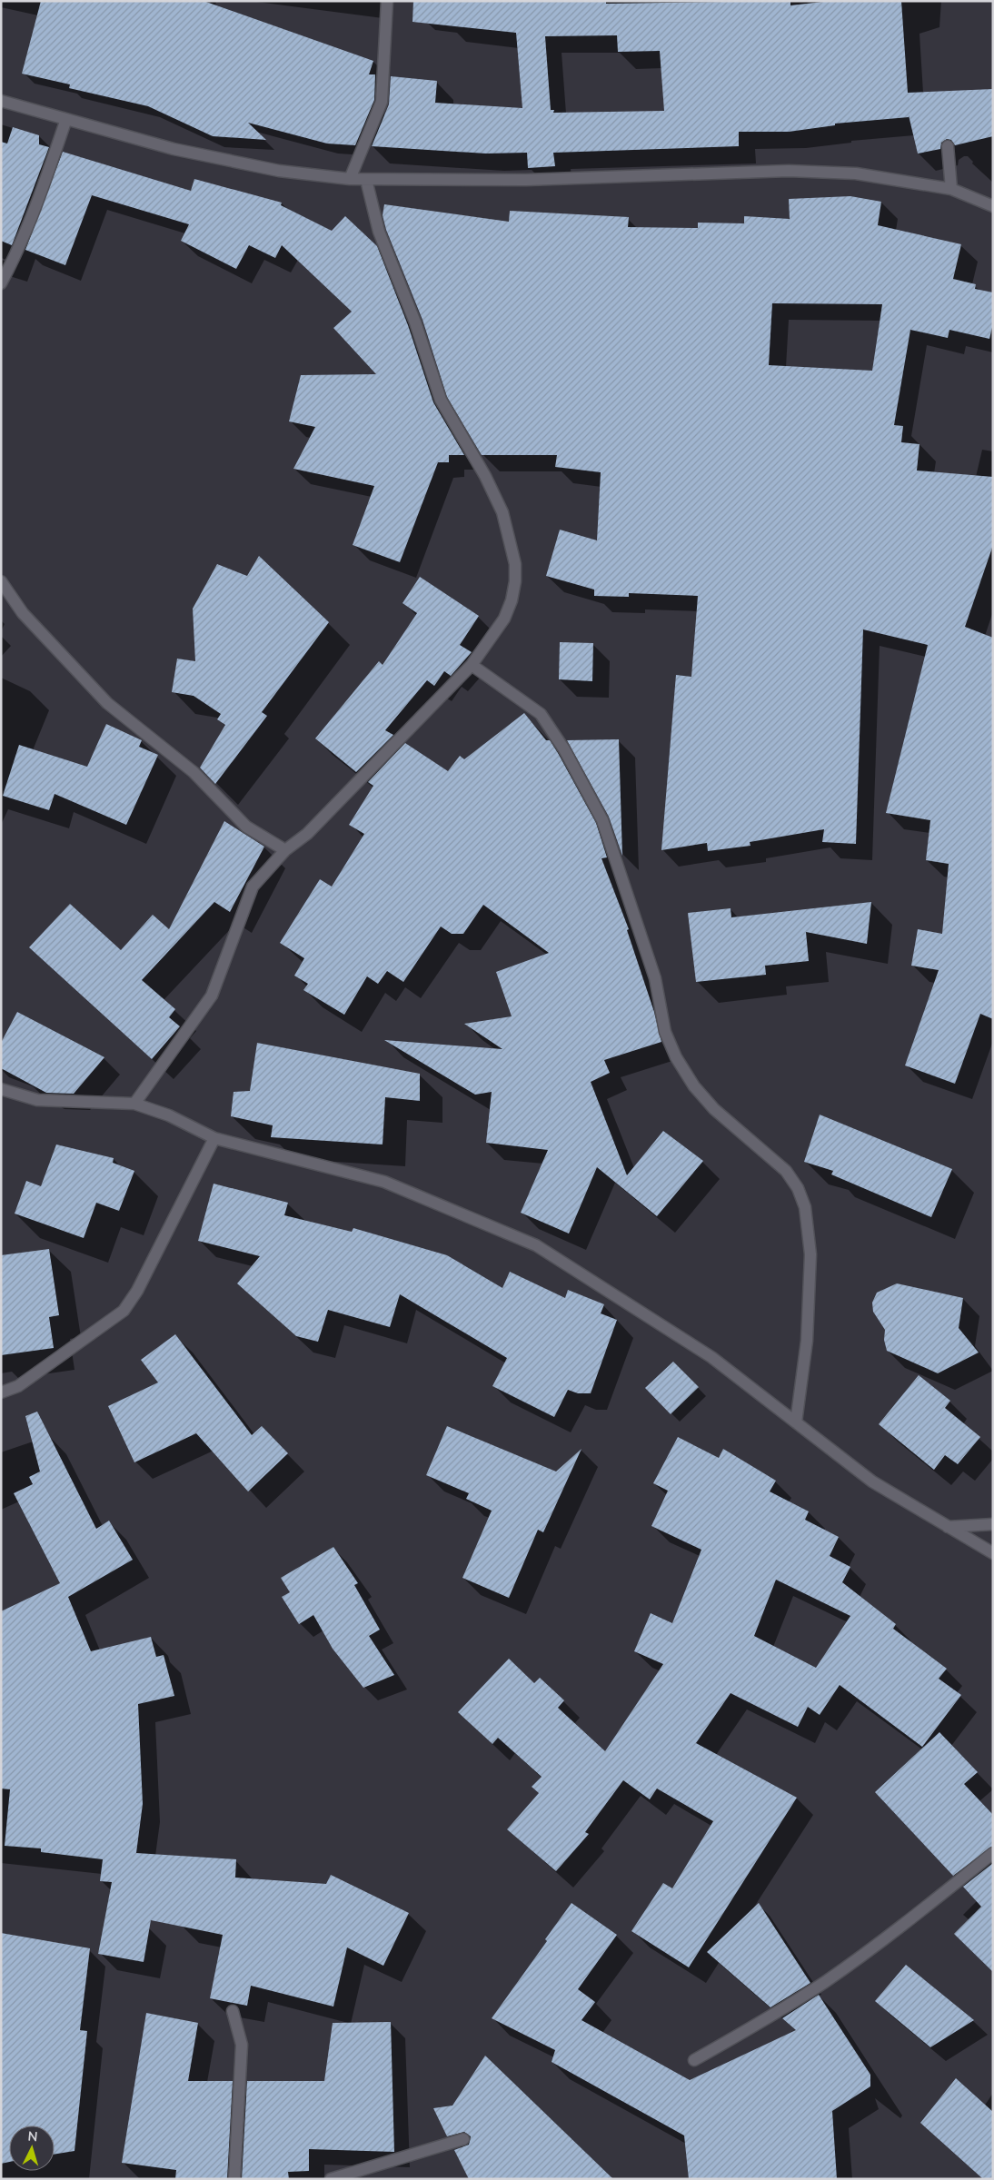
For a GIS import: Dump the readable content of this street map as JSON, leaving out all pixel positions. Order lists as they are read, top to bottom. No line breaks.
{"north":"top"}
